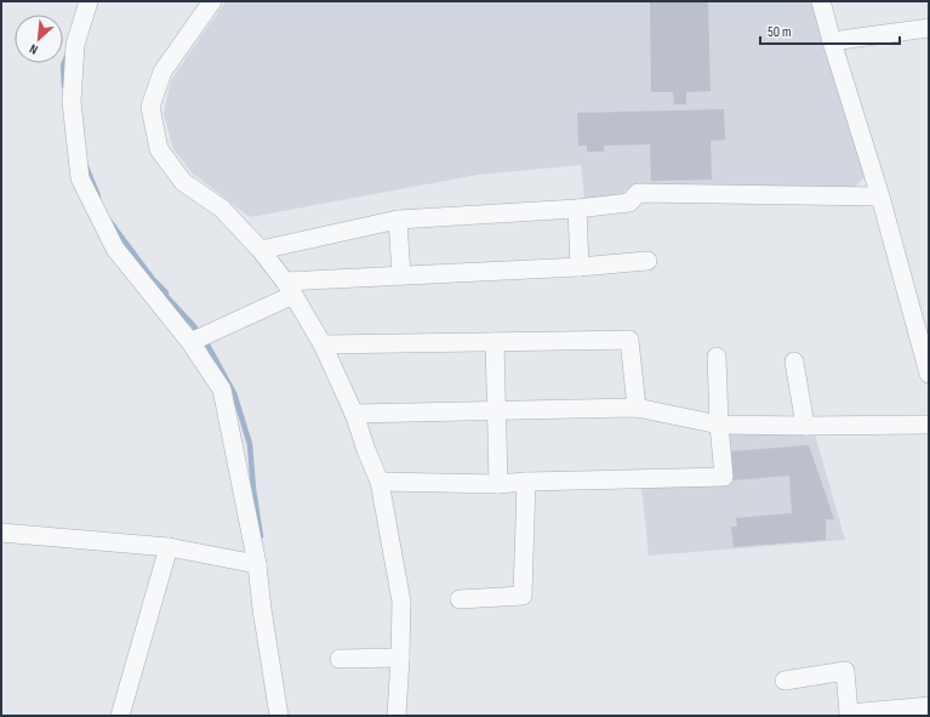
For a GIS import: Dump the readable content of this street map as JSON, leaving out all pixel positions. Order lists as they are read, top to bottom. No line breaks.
{"scale_bar":"50 m","north":"bottom left"}
